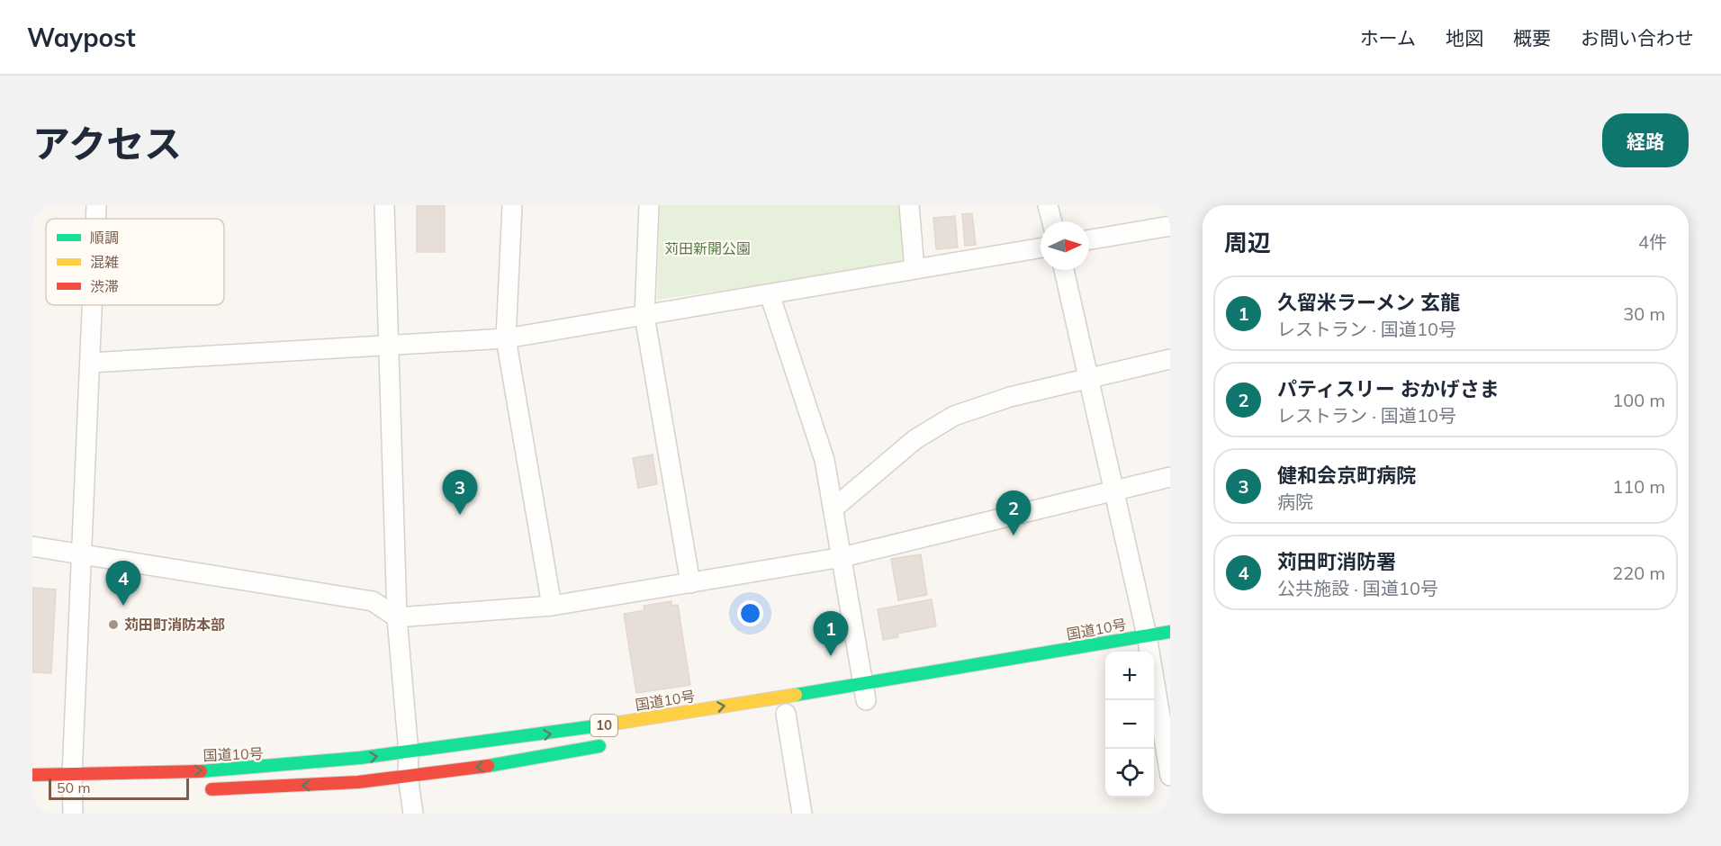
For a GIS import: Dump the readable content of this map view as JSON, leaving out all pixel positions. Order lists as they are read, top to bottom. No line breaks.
{"streets":{"highway":["国道10号","10"]},"parks":["苅田新開公園"],"places":["苅田町消防本部"],"legend":["順調","混雑","渋滞"],"scale_bar":"50 m","north":"right","page":{"header":"Waypost","nav":["ホーム","地図","概要","お問い合わせ"],"title":"アクセス","buttons":"経路","heading":["周辺","4件"],"list":[{"mark":"1","name":"久留米ラーメン 玄龍","note":"レストラン · 国道10号","value":"30 m"},{"mark":"2","name":"パティスリー おかげさま","note":"レストラン · 国道10号","value":"100 m"},{"mark":"3","name":"健和会京町病院","note":"病院","value":"110 m"},{"mark":"4","name":"苅田町消防署","note":"公共施設 · 国道10号","value":"220 m"}],"pins":["3","2","4","1"],"map_buttons":["+","−"],"scale":"50 m"}}
